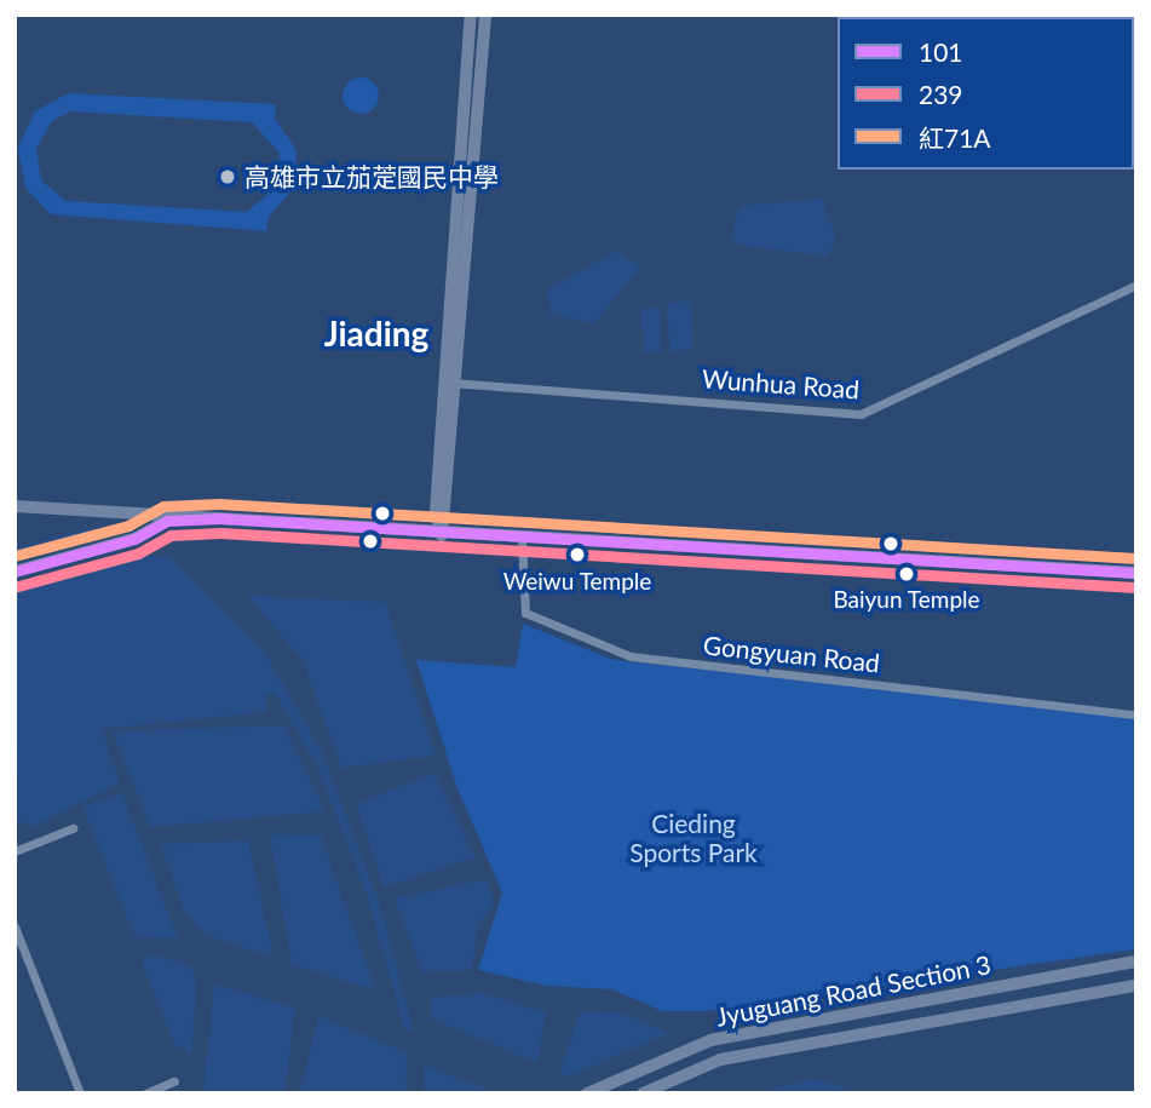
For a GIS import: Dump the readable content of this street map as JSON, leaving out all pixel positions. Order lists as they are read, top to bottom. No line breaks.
{"streets":{"street":["Wunhua Road","Gongyuan Road","Jyuguang Road Section 3"]},"districts":["Jiading"],"parks":["Cieding Sports Park"],"places":["高雄市立茄萣國民中學","Weiwu Temple","Baiyun Temple"],"lines":["transit line 紅71A","transit line 101","transit line 239"],"legend":["101","239","紅71A"]}
